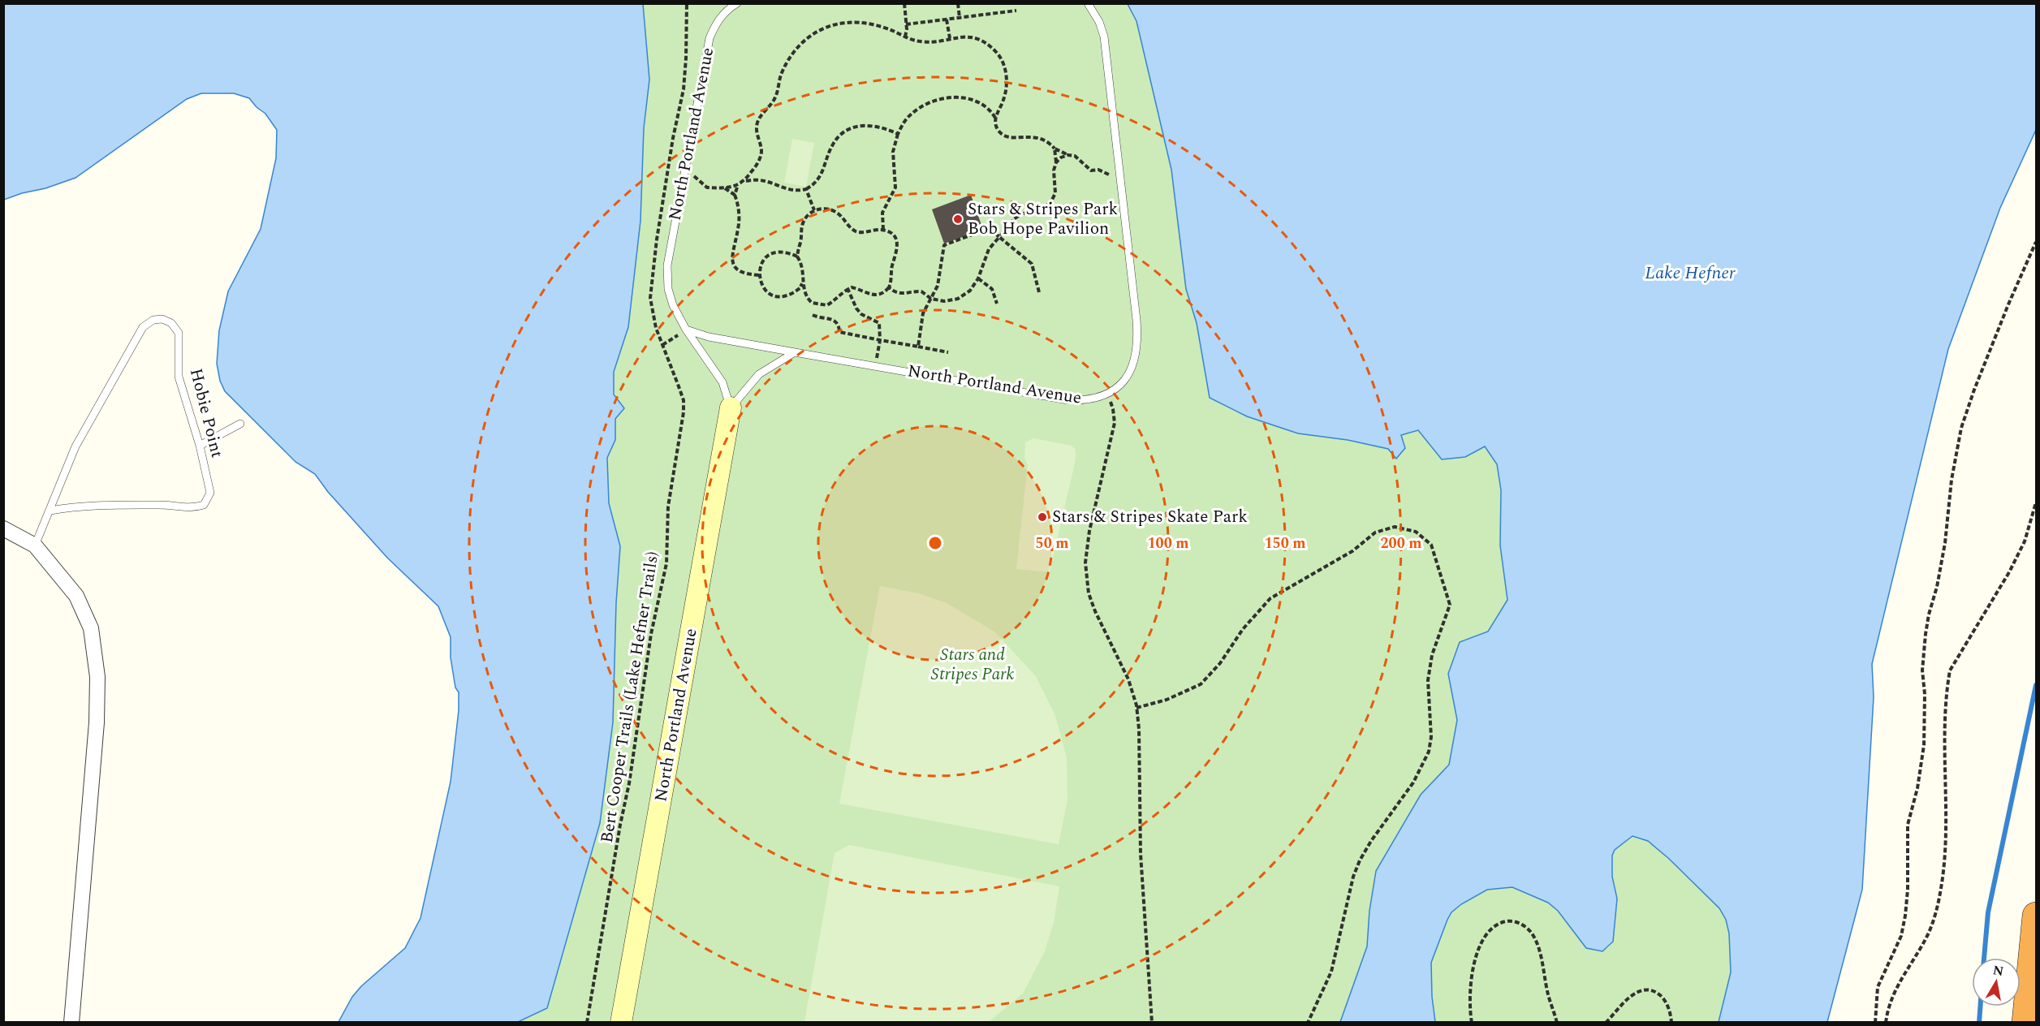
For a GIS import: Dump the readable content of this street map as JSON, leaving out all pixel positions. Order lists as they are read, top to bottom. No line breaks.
{"streets":{"street":["North Portland Avenue"],"lane":["Hobie Point"],"path":["Bert Cooper Trails (Lake Hefner Trails)"]},"water":["Lake Hefner"],"parks":["Stars and Stripes Park"],"places":["Stars & Stripes Park Bob Hope Pavilion","Stars & Stripes Skate Park"],"north":"top","rings":["50 m","100 m","150 m","200 m"]}
